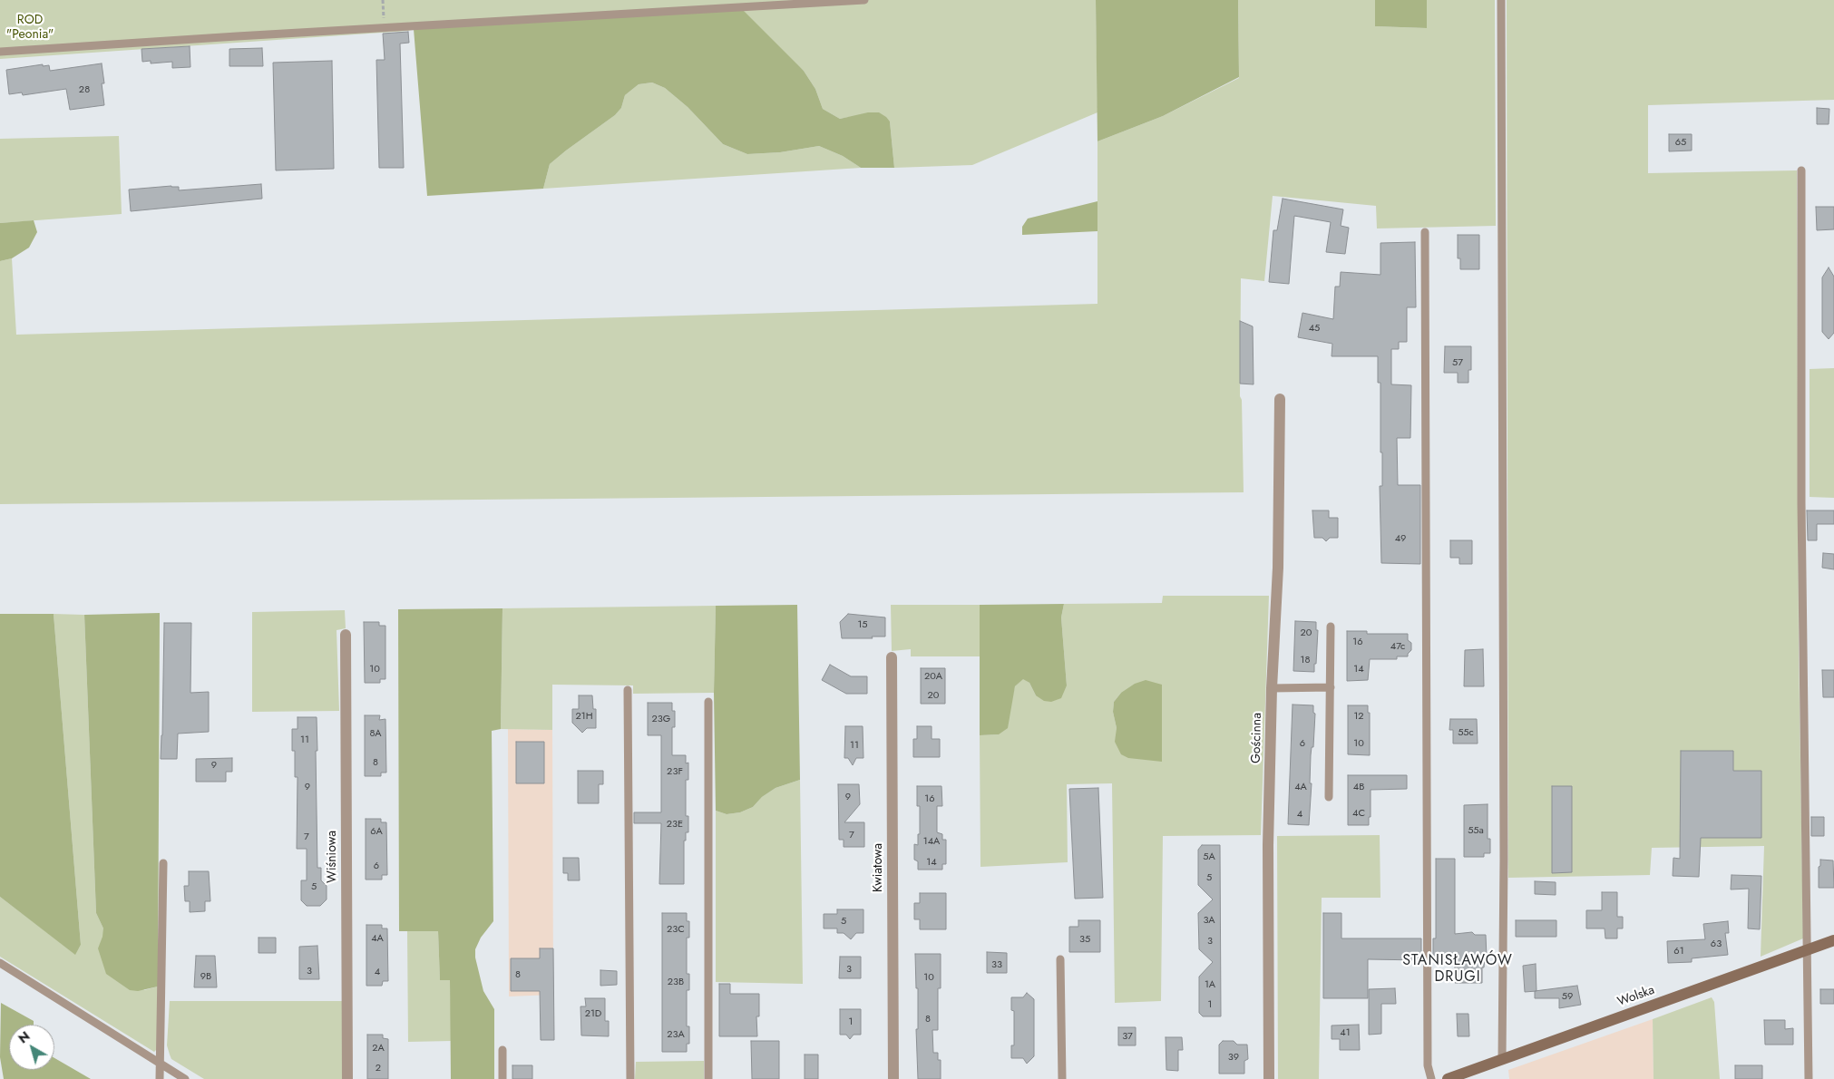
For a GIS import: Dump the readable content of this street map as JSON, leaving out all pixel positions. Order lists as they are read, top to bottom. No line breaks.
{"streets":{"street":["Gościnna","Wiśniowa","Kwiatowa","Wolska"]},"districts":["STANISŁAWÓW DRUGI"],"parks":["ROD \"Peonia\""],"house_numbers":["28","65","45","57","49","15","20","16","47c","18","10","14","20A","20","21H","12","23G","55c","8A","11","6","10","11","8","9","23F","9","4A","4B","9","16","4C","4","23E","55a","6A","7","7","14A","5A","14","6","5","5","3A","5","23C","4A","35","3","63","61","33","3","3","4","8","9B","10","23B","1A","59","1","21D","8","1","41","23A","37","2A","39","2"],"north":"top left"}
